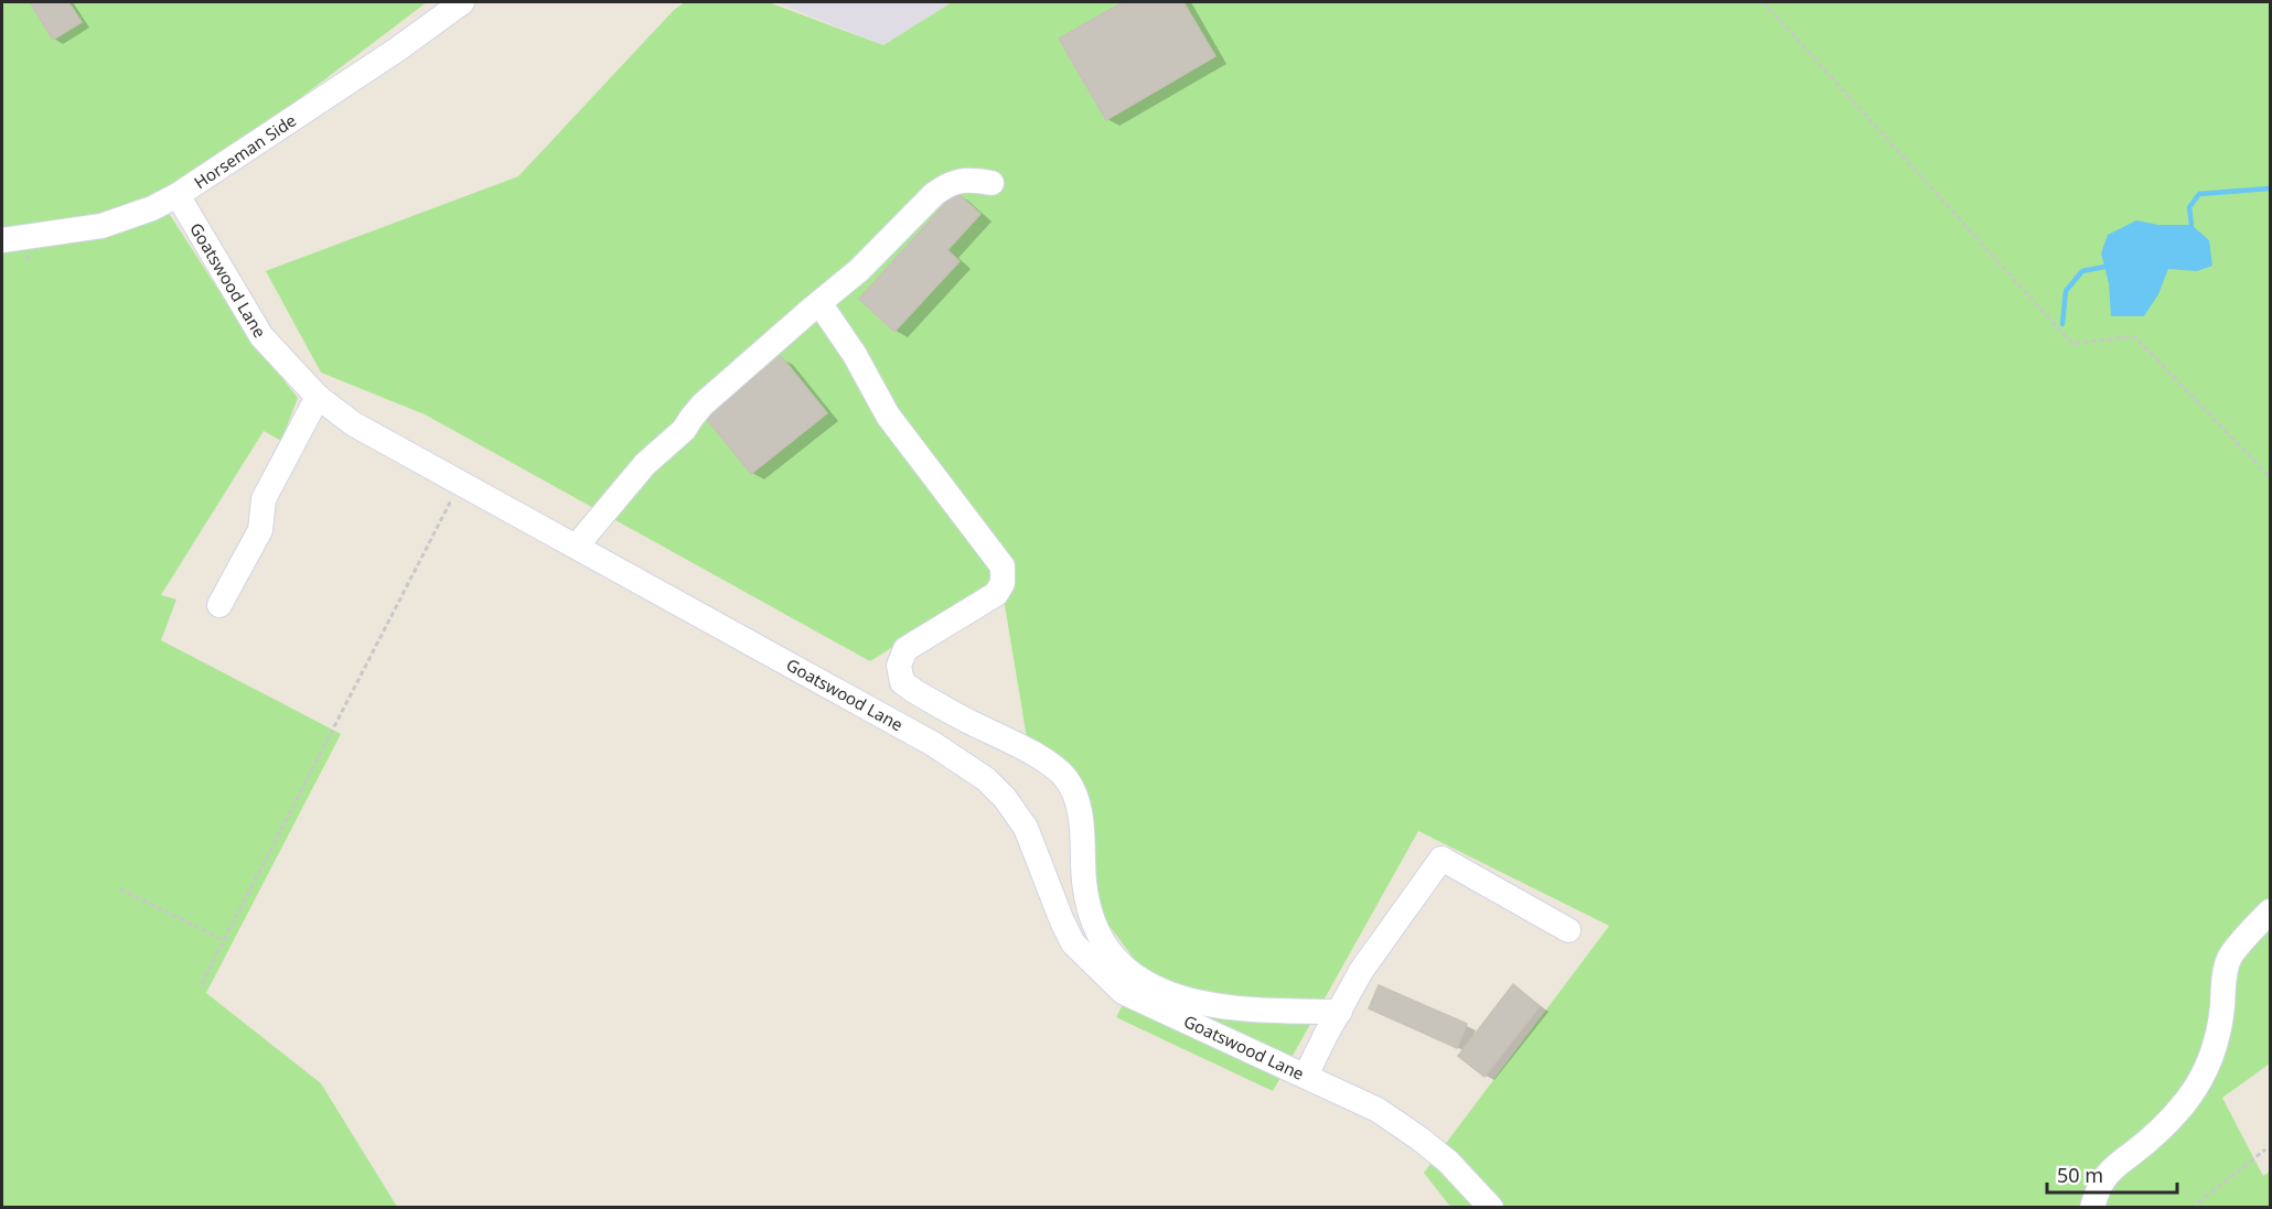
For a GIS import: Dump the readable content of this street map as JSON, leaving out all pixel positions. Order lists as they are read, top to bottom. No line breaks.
{"streets":{"street":["Horseman Side","Goatswood Lane"]},"crossings":[["Horseman Side","Goatswood Lane"]],"scale_bar":"50 m"}
